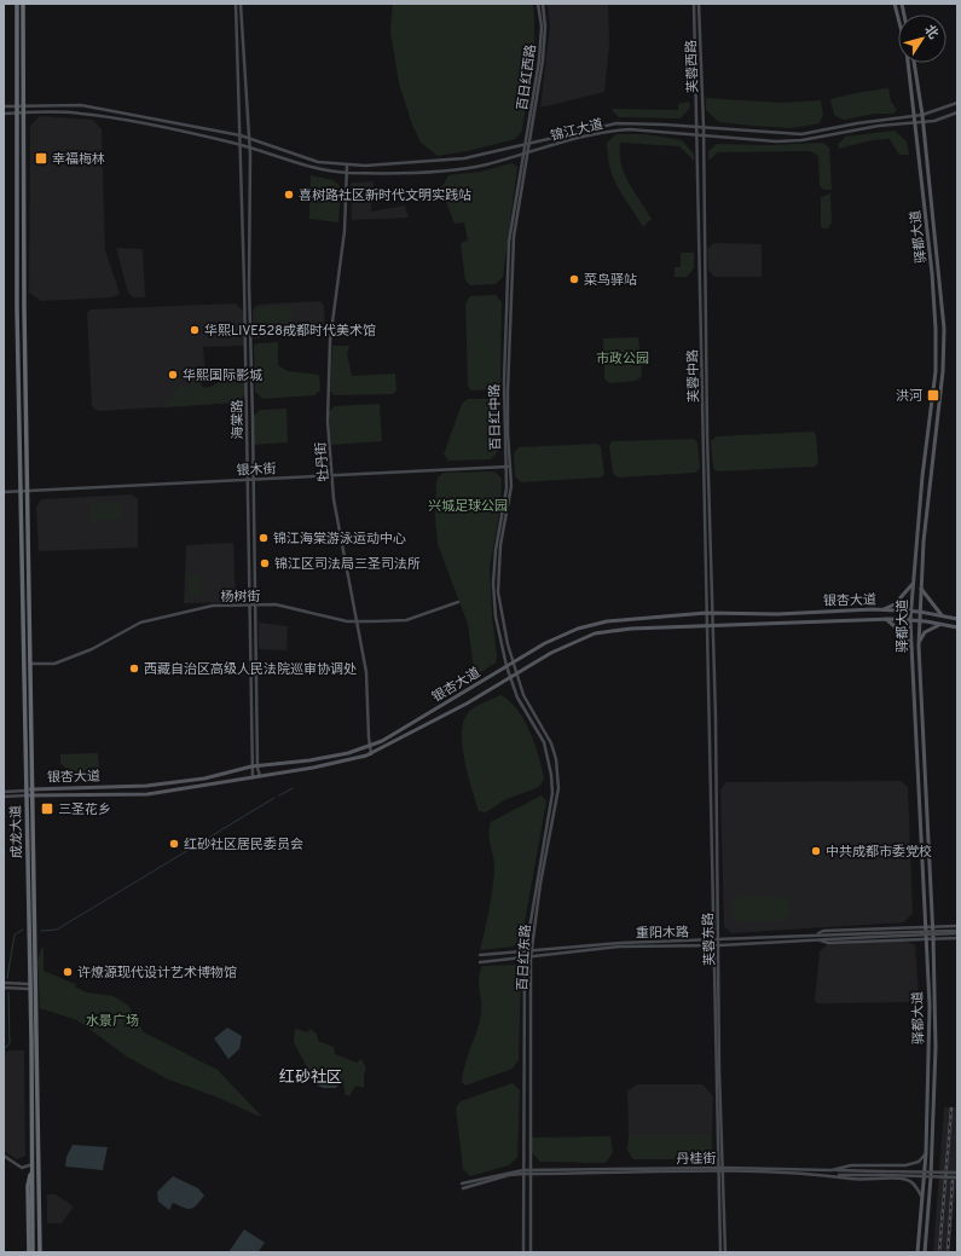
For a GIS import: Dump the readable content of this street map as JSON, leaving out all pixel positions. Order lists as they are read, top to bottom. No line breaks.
{"streets":{"highway":["成龙大道"],"main road":["驿都大道","银杏大道"],"street":["芙蓉西路","百日红西路","锦江大道","芙蓉中路","百日红中路","海棠路","牡丹街","银木街","杨树街","重阳木路","芙蓉东路","百日红东路","丹桂街"]},"crossings":[["芙蓉西路","锦江大道"],["芙蓉西路","芙蓉中路"],["百日红西路","锦江大道"],["百日红西路","百日红中路"],["锦江大道","驿都大道"],["锦江大道","芙蓉中路"],["锦江大道","百日红中路"],["锦江大道","海棠路"],["锦江大道","牡丹街"],["锦江大道","成龙大道"],["驿都大道","银杏大道"],["驿都大道","丹桂街"],["芙蓉中路","银杏大道"],["芙蓉中路","芙蓉东路"],["百日红中路","银木街"],["百日红中路","银杏大道"],["百日红中路","百日红东路"],["海棠路","银木街"],["海棠路","杨树街"],["海棠路","银杏大道"],["牡丹街","银木街"],["牡丹街","杨树街"],["牡丹街","银杏大道"],["银木街","成龙大道"],["杨树街","成龙大道"],["银杏大道","成龙大道"],["银杏大道","芙蓉东路"],["银杏大道","百日红东路"],["重阳木路","芙蓉东路"],["重阳木路","百日红东路"],["芙蓉东路","丹桂街"],["百日红东路","丹桂街"]],"districts":["红砂社区"],"parks":["市政公园","兴城足球公园","水景广场"],"places":{"transit":["幸福梅林","洪河","三圣花乡"],"other":["喜树路社区新时代文明实践站","菜鸟驿站","华熙LIVE·528·成都时代美术馆","华熙国际影城","锦江海棠游泳运动中心","锦江区司法局三圣司法所","西藏自治区高级人民法院巡审协调处","红砂社区居民委员会","中共成都市委党校","许燎源现代设计艺术博物馆"]},"north":"top right"}
